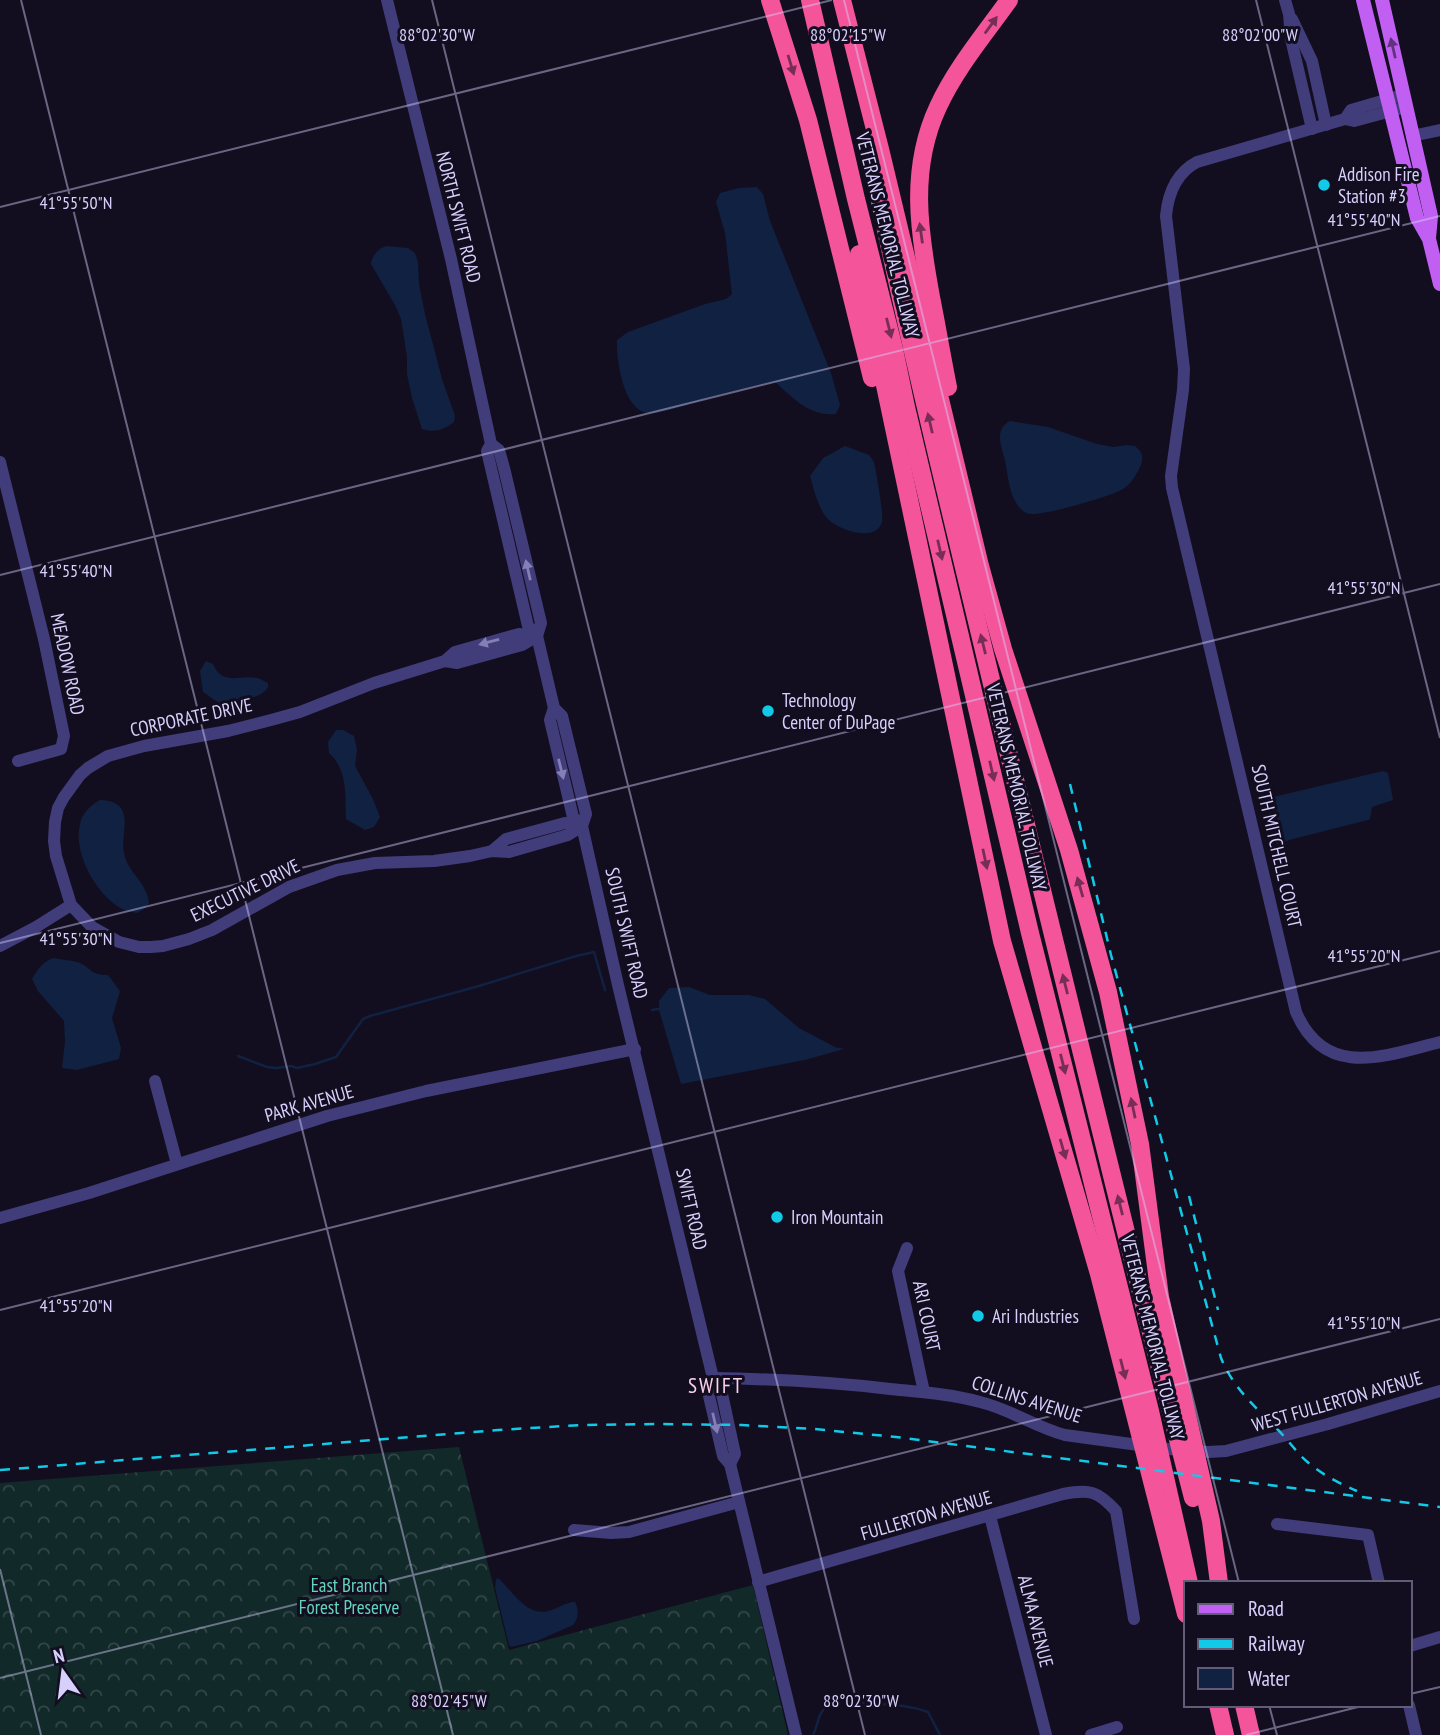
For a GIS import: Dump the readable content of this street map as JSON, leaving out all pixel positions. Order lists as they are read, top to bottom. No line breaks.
{"streets":{"highway":["VETERANS MEMORIAL TOLLWAY"],"street":["NORTH SWIFT ROAD","MEADOW ROAD","CORPORATE DRIVE","SOUTH MITCHELL COURT","EXECUTIVE DRIVE","SOUTH SWIFT ROAD","PARK AVENUE","SWIFT ROAD","ARI COURT","COLLINS AVENUE","WEST FULLERTON AVENUE","FULLERTON AVENUE","ALMA AVENUE"]},"crossings":[["NORTH SWIFT ROAD","CORPORATE DRIVE"],["NORTH SWIFT ROAD","SOUTH SWIFT ROAD"],["CORPORATE DRIVE","EXECUTIVE DRIVE"],["CORPORATE DRIVE","SOUTH SWIFT ROAD"],["EXECUTIVE DRIVE","SOUTH SWIFT ROAD"],["SOUTH SWIFT ROAD","PARK AVENUE"],["SOUTH SWIFT ROAD","SWIFT ROAD"],["PARK AVENUE","SWIFT ROAD"],["SWIFT ROAD","COLLINS AVENUE"],["SWIFT ROAD","FULLERTON AVENUE"],["ARI COURT","COLLINS AVENUE"],["COLLINS AVENUE","WEST FULLERTON AVENUE"],["FULLERTON AVENUE","ALMA AVENUE"]],"districts":["SWIFT"],"parks":["East Branch Forest Preserve"],"places":["Addison Fire Station #3","Technology Center of DuPage","Iron Mountain","Ari Industries"],"legend":["Road","Railway","Water"],"north":"top","coordinates":["88°02'30\"W","88°02'15\"W","88°02'00\"W","41°55'50\"N","41°55'40\"N","41°55'30\"N","41°55'20\"N","41°55'10\"N","88°02'45\"W"]}
